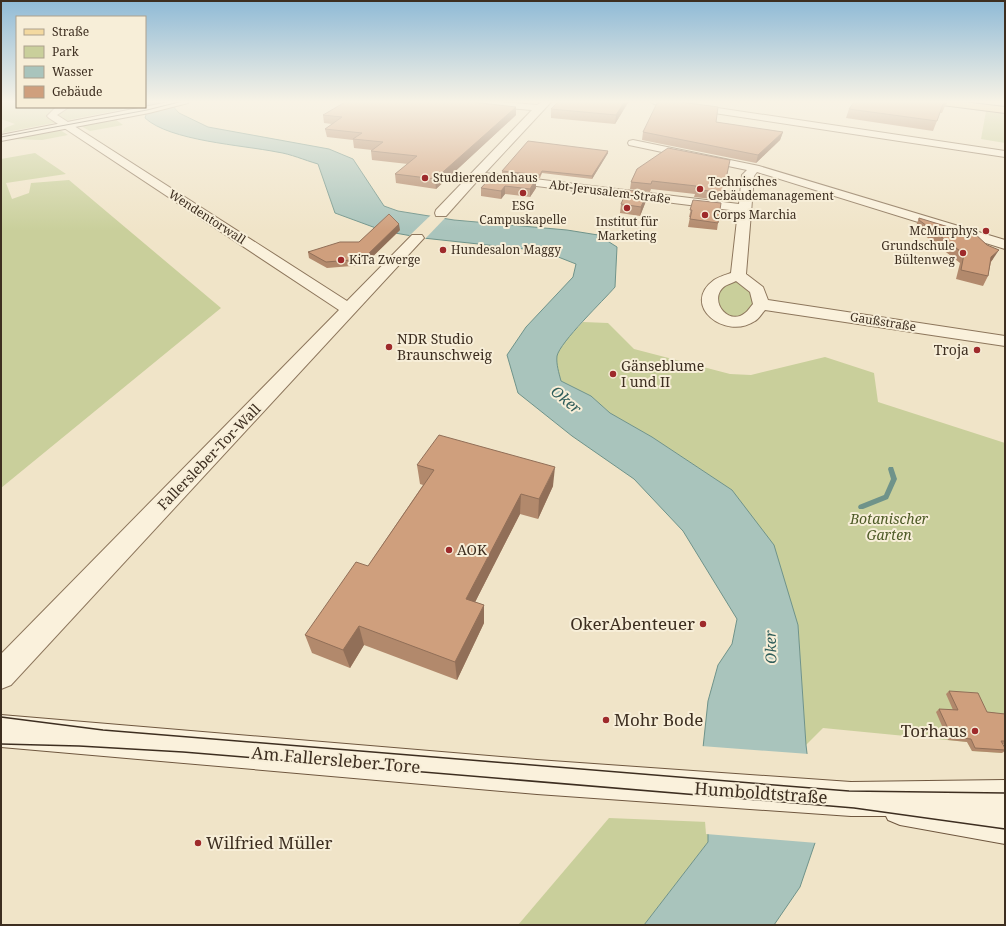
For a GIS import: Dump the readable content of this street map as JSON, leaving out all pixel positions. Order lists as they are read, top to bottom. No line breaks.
{"streets":{"street":["Abt-Jerusalem-Straße","Wendentorwall","Gaußstraße","Fallersleber-Tor-Wall","Am Fallersleber Tore","Humboldtstraße"]},"crossings":[["Wendentorwall","Fallersleber-Tor-Wall"],["Am Fallersleber Tore","Humboldtstraße"]],"water":["Oker"],"parks":["Botanischer Garten"],"places":["Studierendenhaus","Technisches Gebäudemanagement","ESG Campuskapelle","Institut für Marketing","Corps Marchia","McMurphys","Hundesalon Maggy","Grundschule Bültenweg","KiTa Zwerge","NDR Studio Braunschweig","Troja","Gänseblume I und II","AOK","OkerAbenteuer","Mohr Bode","Torhaus","Wilfried Müller"],"legend":["Straße","Park","Wasser","Gebäude"]}
